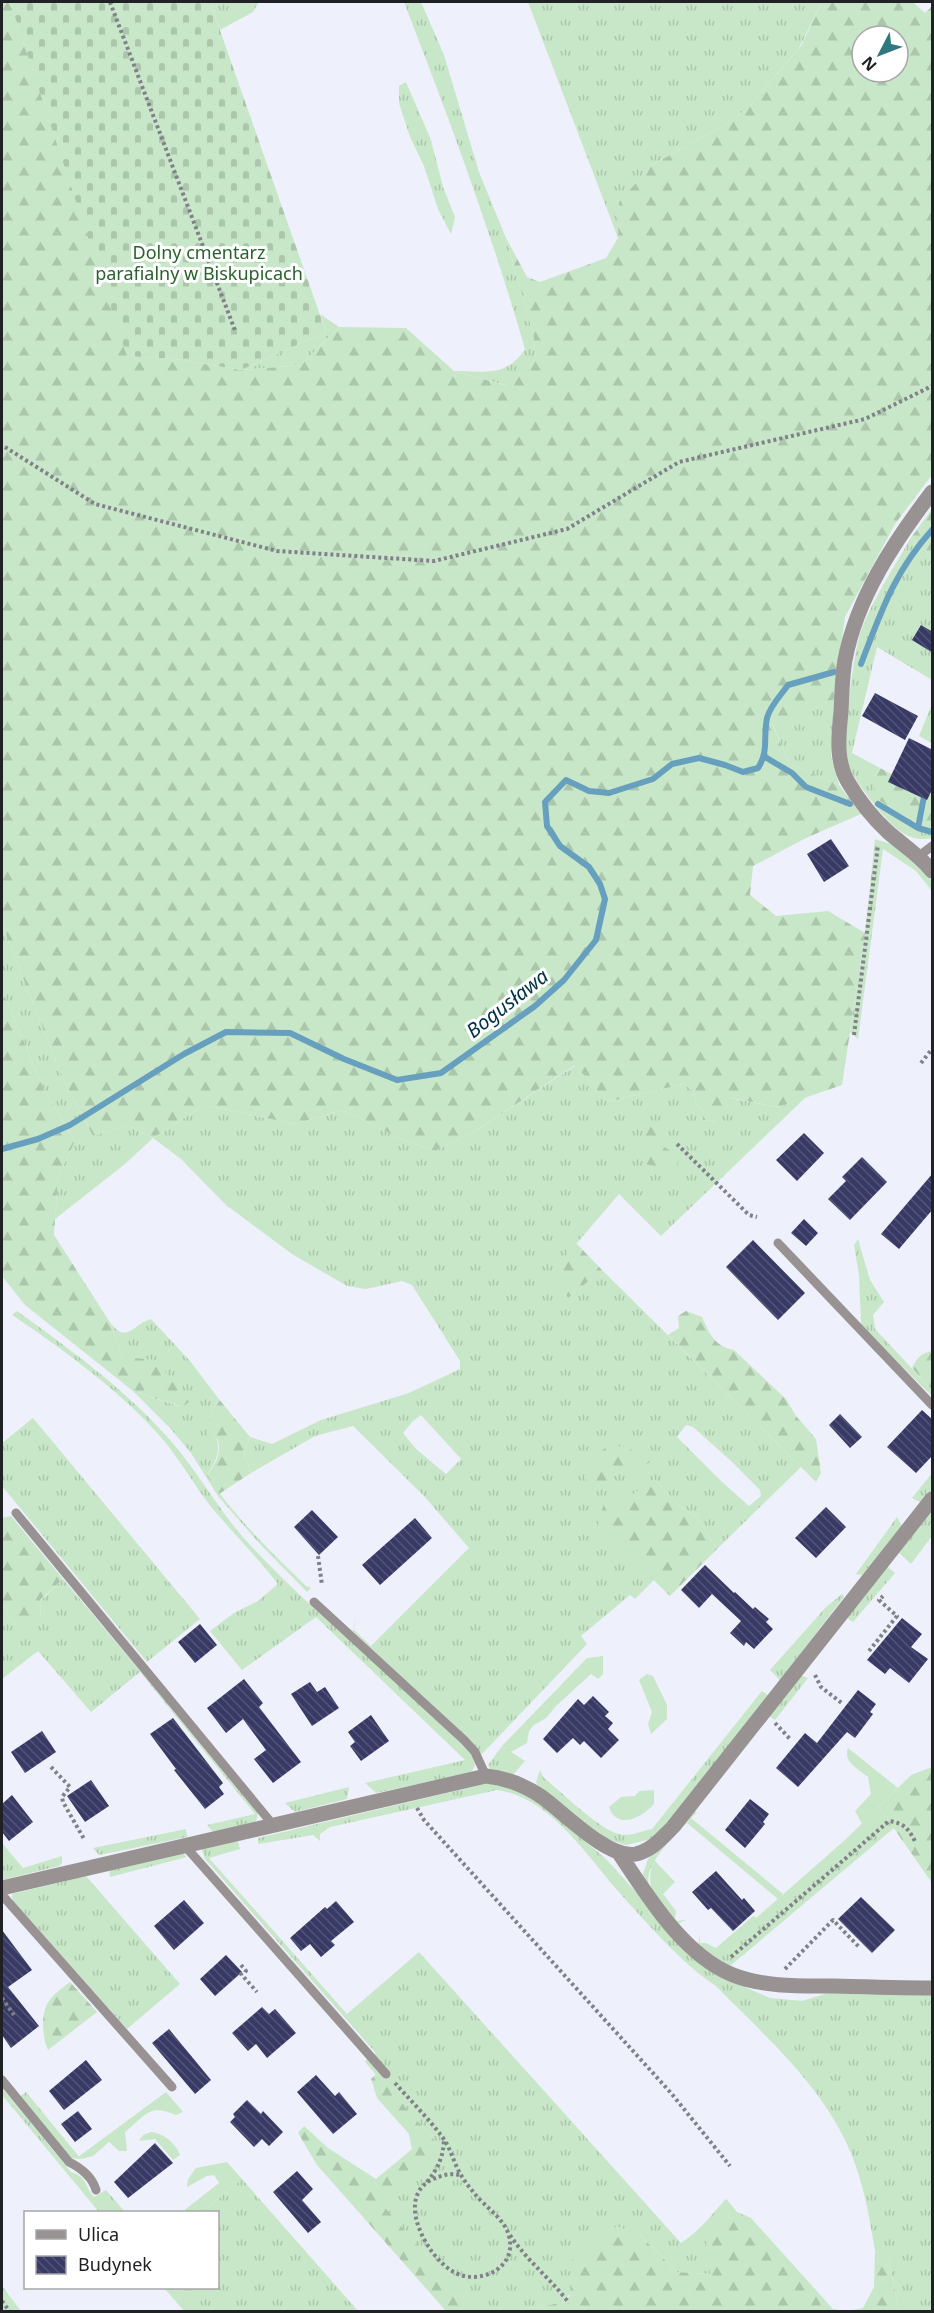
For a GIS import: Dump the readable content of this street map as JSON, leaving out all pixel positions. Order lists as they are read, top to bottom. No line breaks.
{"water":["Bogusława"],"parks":["Dolny cmentarz parafialny w Biskupicach"],"legend":["Ulica","Budynek"],"north":"bottom left"}
